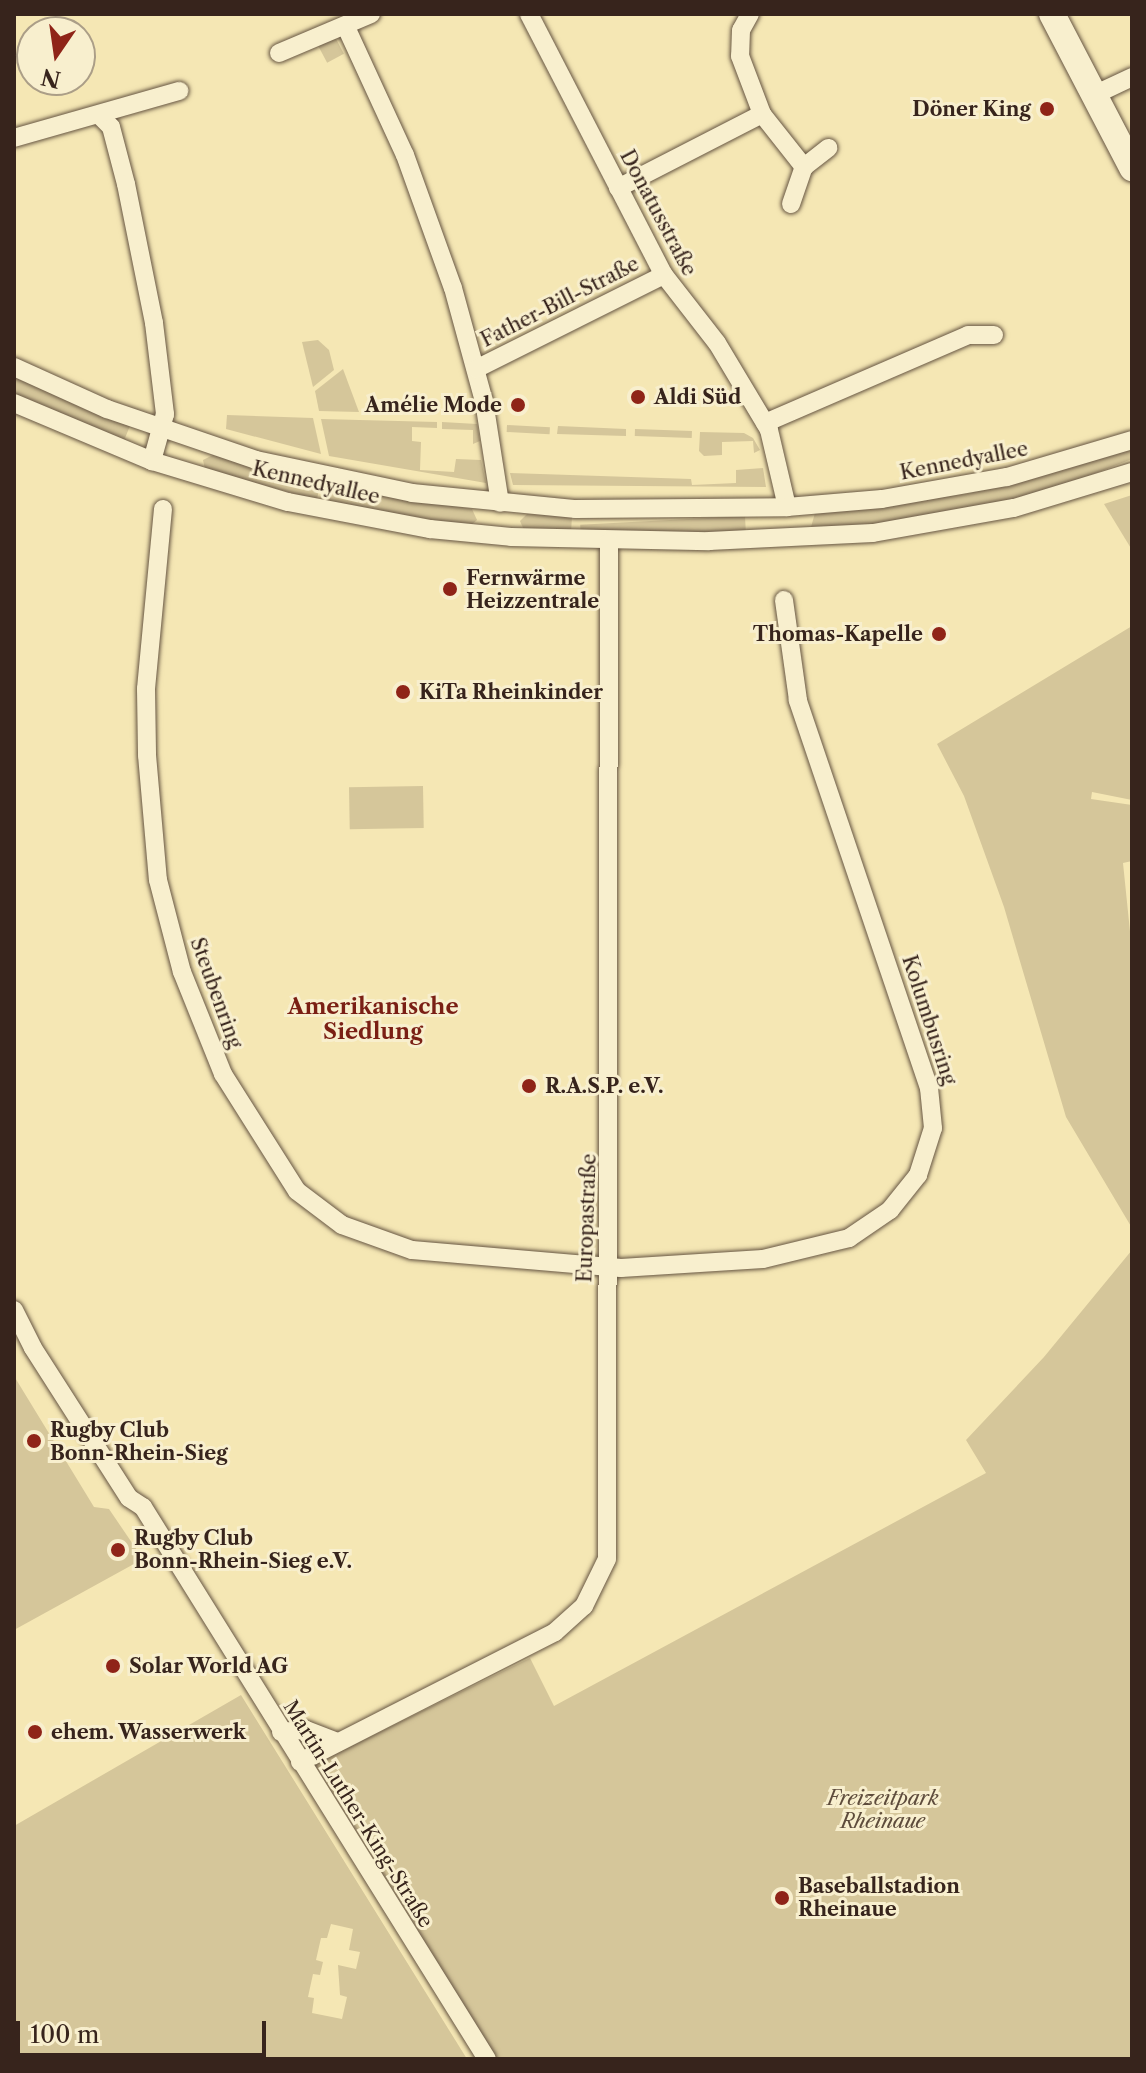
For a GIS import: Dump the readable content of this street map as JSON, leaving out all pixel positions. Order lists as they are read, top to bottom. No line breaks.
{"streets":{"street":["Donatusstraße","Father-Bill-Straße","Kennedyallee","Steubenring","Kolumbusring","Europastraße","Martin-Luther-King-Straße"]},"crossings":[["Donatusstraße","Father-Bill-Straße"],["Donatusstraße","Kennedyallee"],["Kennedyallee","Europastraße"],["Steubenring","Kolumbusring"],["Steubenring","Europastraße"],["Kolumbusring","Europastraße"],["Europastraße","Martin-Luther-King-Straße"]],"districts":["Amerikanische Siedlung"],"parks":["Freizeitpark Rheinaue"],"places":["Döner King","Aldi Süd","Amélie Mode","Fernwärme Heizzentrale","Thomas-Kapelle","KiTa Rheinkinder","R.A.S.P. e.V.","Rugby Club Bonn-Rhein-Sieg","Rugby Club Bonn-Rhein-Sieg e.V.","Solar World AG","ehem. Wasserwerk","Baseballstadion Rheinaue"],"scale_bar":"100 m","north":"bottom"}
